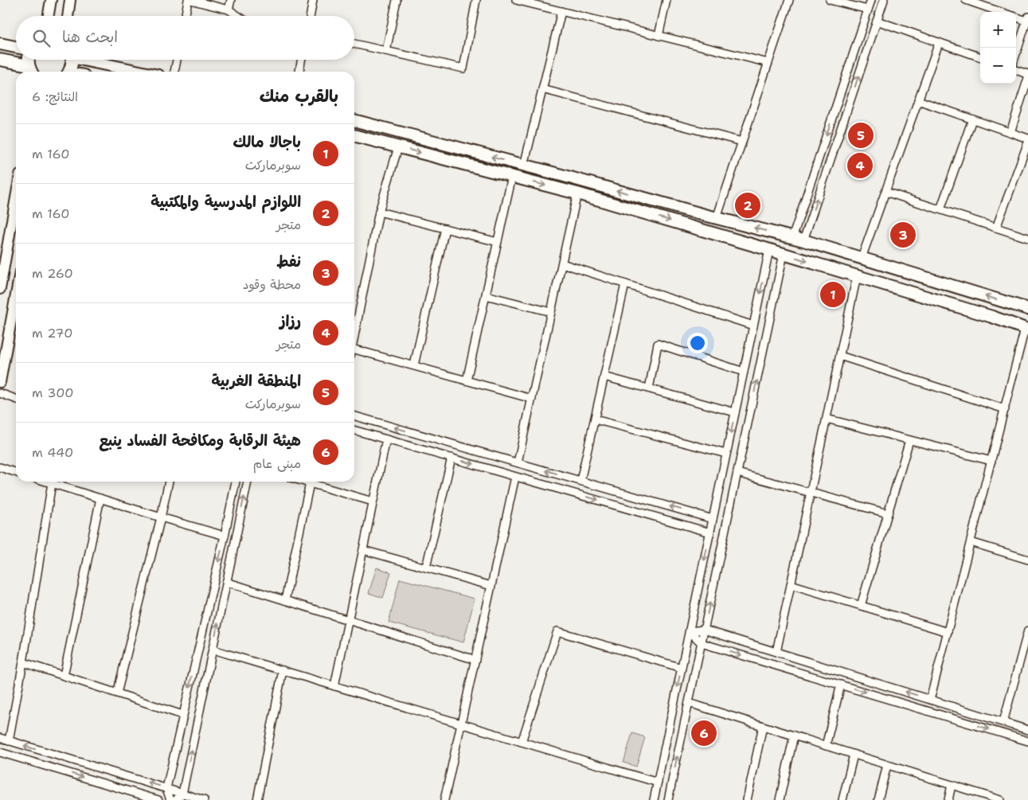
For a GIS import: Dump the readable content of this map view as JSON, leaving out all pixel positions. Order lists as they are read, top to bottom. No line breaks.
{"page":{"map_buttons":["+","−"],"search":"ابحث هنا","heading":["بالقرب منك","النتائج: 6"],"pins":["5","4","2","3","1","6"],"list":[{"mark":"1","name":"باجالا مالك","note":"سوبرماركت","value":"160 m"},{"mark":"2","name":"اللوازم المدرسية والمكتبية","note":"متجر","value":"160 m"},{"mark":"3","name":"نفط","note":"محطة وقود","value":"260 m"},{"mark":"4","name":"رزاز","note":"متجر","value":"270 m"},{"mark":"5","name":"المنطقة الغربية","note":"سوبرماركت","value":"300 m"},{"mark":"6","name":"هيئة الرقابة ومكافحة الفساد ينبع","note":"مبنى عام","value":"440 m"}]}}
